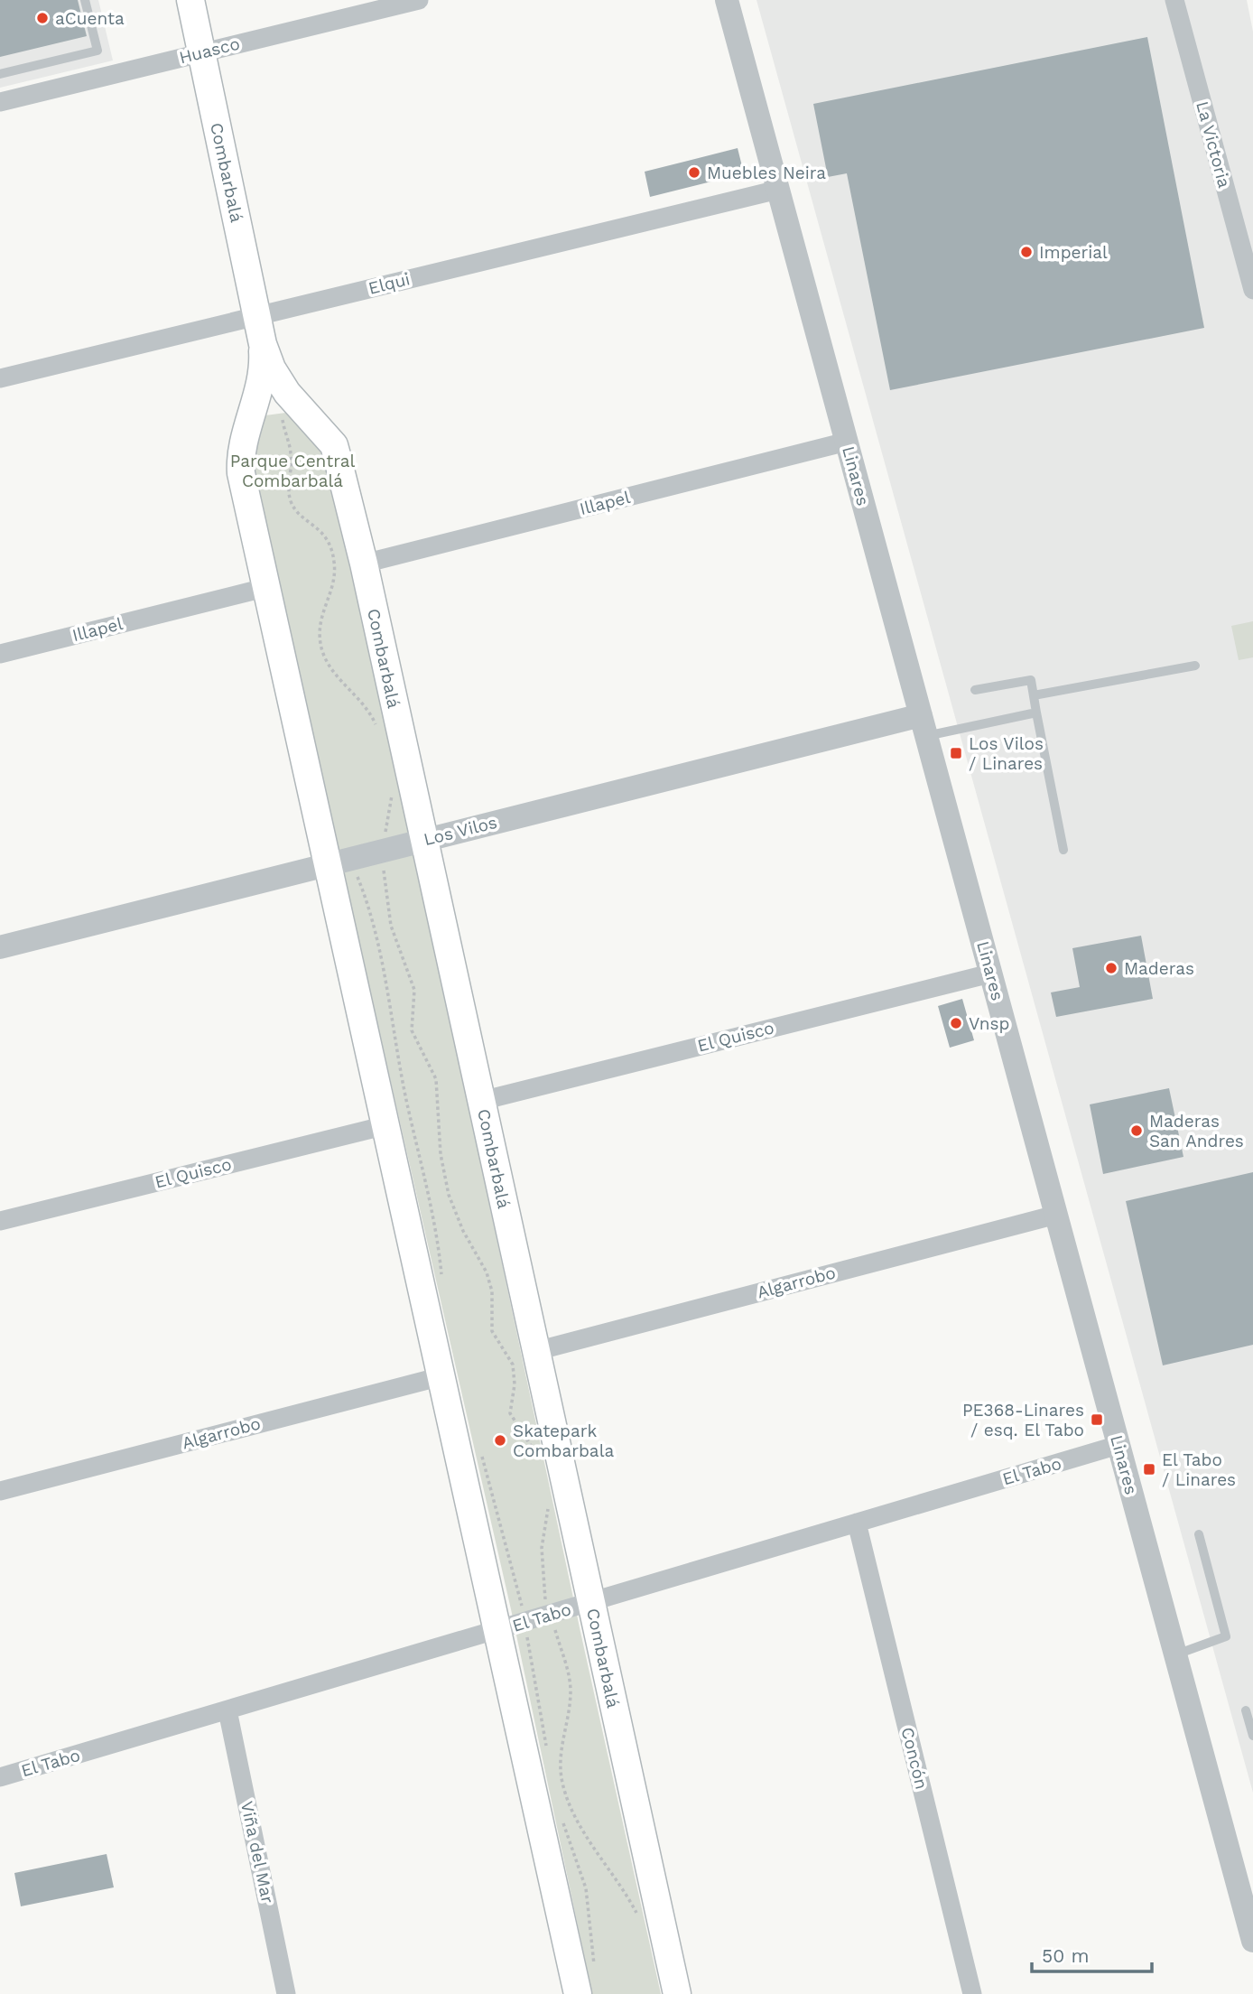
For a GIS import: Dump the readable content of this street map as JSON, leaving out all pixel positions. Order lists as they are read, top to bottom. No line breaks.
{"streets":{"main road":["Combarbalá"],"street":["Huasco","La Victoria","Elqui","Linares","Illapel","Los Vilos","El Quisco","Algarrobo","El Tabo","Concón","Viña del Mar"]},"crossings":[["Huasco","Combarbalá"],["Combarbalá","Elqui"],["Combarbalá","Illapel"],["Combarbalá","Los Vilos"],["Combarbalá","El Quisco"],["Combarbalá","Algarrobo"],["Combarbalá","El Tabo"],["Elqui","Linares"],["Linares","Illapel"],["Linares","Los Vilos"],["Linares","El Quisco"],["Linares","Algarrobo"],["Linares","El Tabo"],["El Tabo","Concón"],["El Tabo","Viña del Mar"]],"parks":["Parque Central Combarbalá"],"places":{"other":["aCuenta","Muebles Neira","Imperial","Maderas","Vnsp","Maderas San Andres","Skatepark Combarbala"],"transit":["Los Vilos / Linares","PE368-Linares / esq. El Tabo","El Tabo / Linares"]},"scale_bar":"50 m"}
